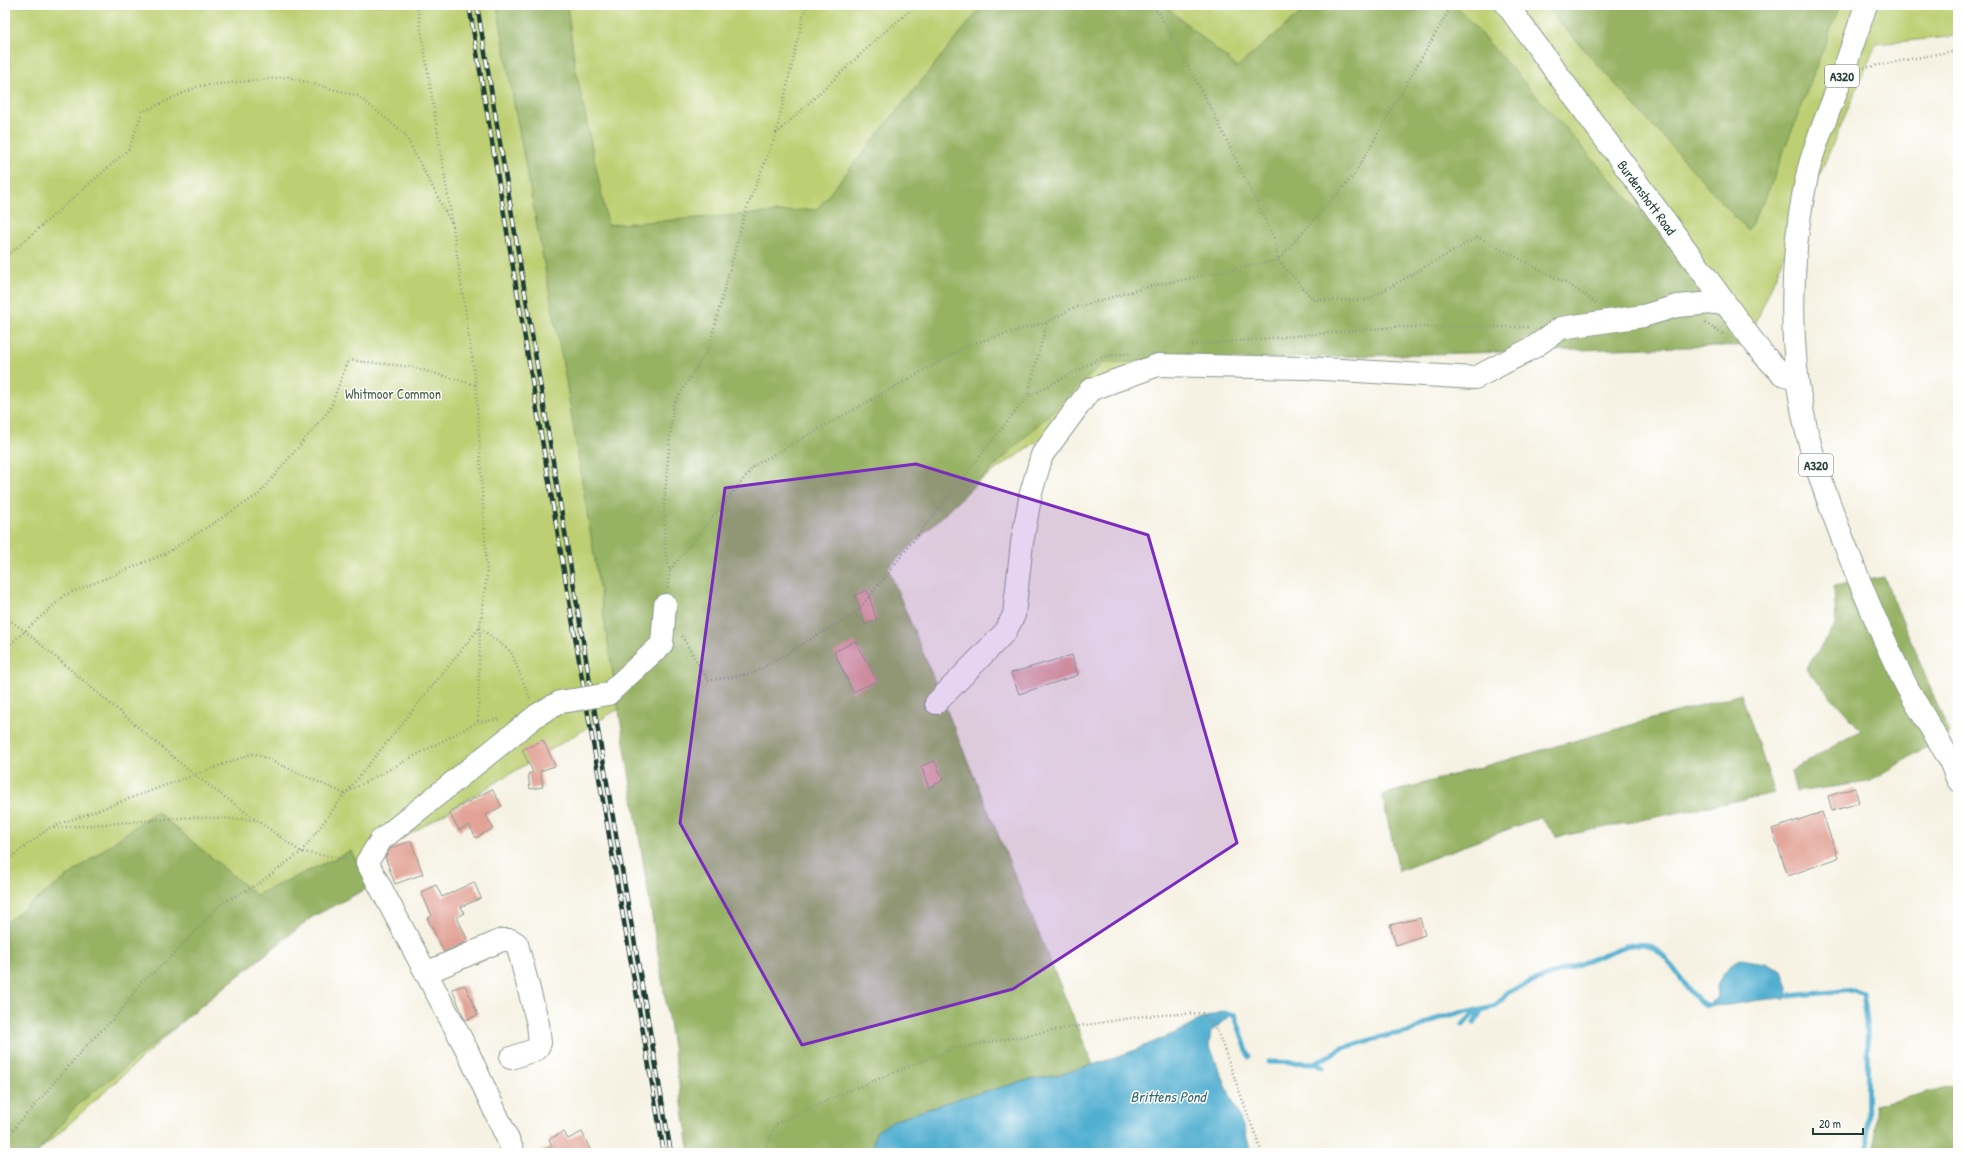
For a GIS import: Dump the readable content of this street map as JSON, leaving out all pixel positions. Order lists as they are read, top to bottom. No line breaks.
{"streets":{"street":["A320","Burdenshott Road"]},"crossings":[["A320","Burdenshott Road"]],"water":["Brittens Pond"],"parks":["Whitmoor Common"],"scale_bar":"20 m"}
